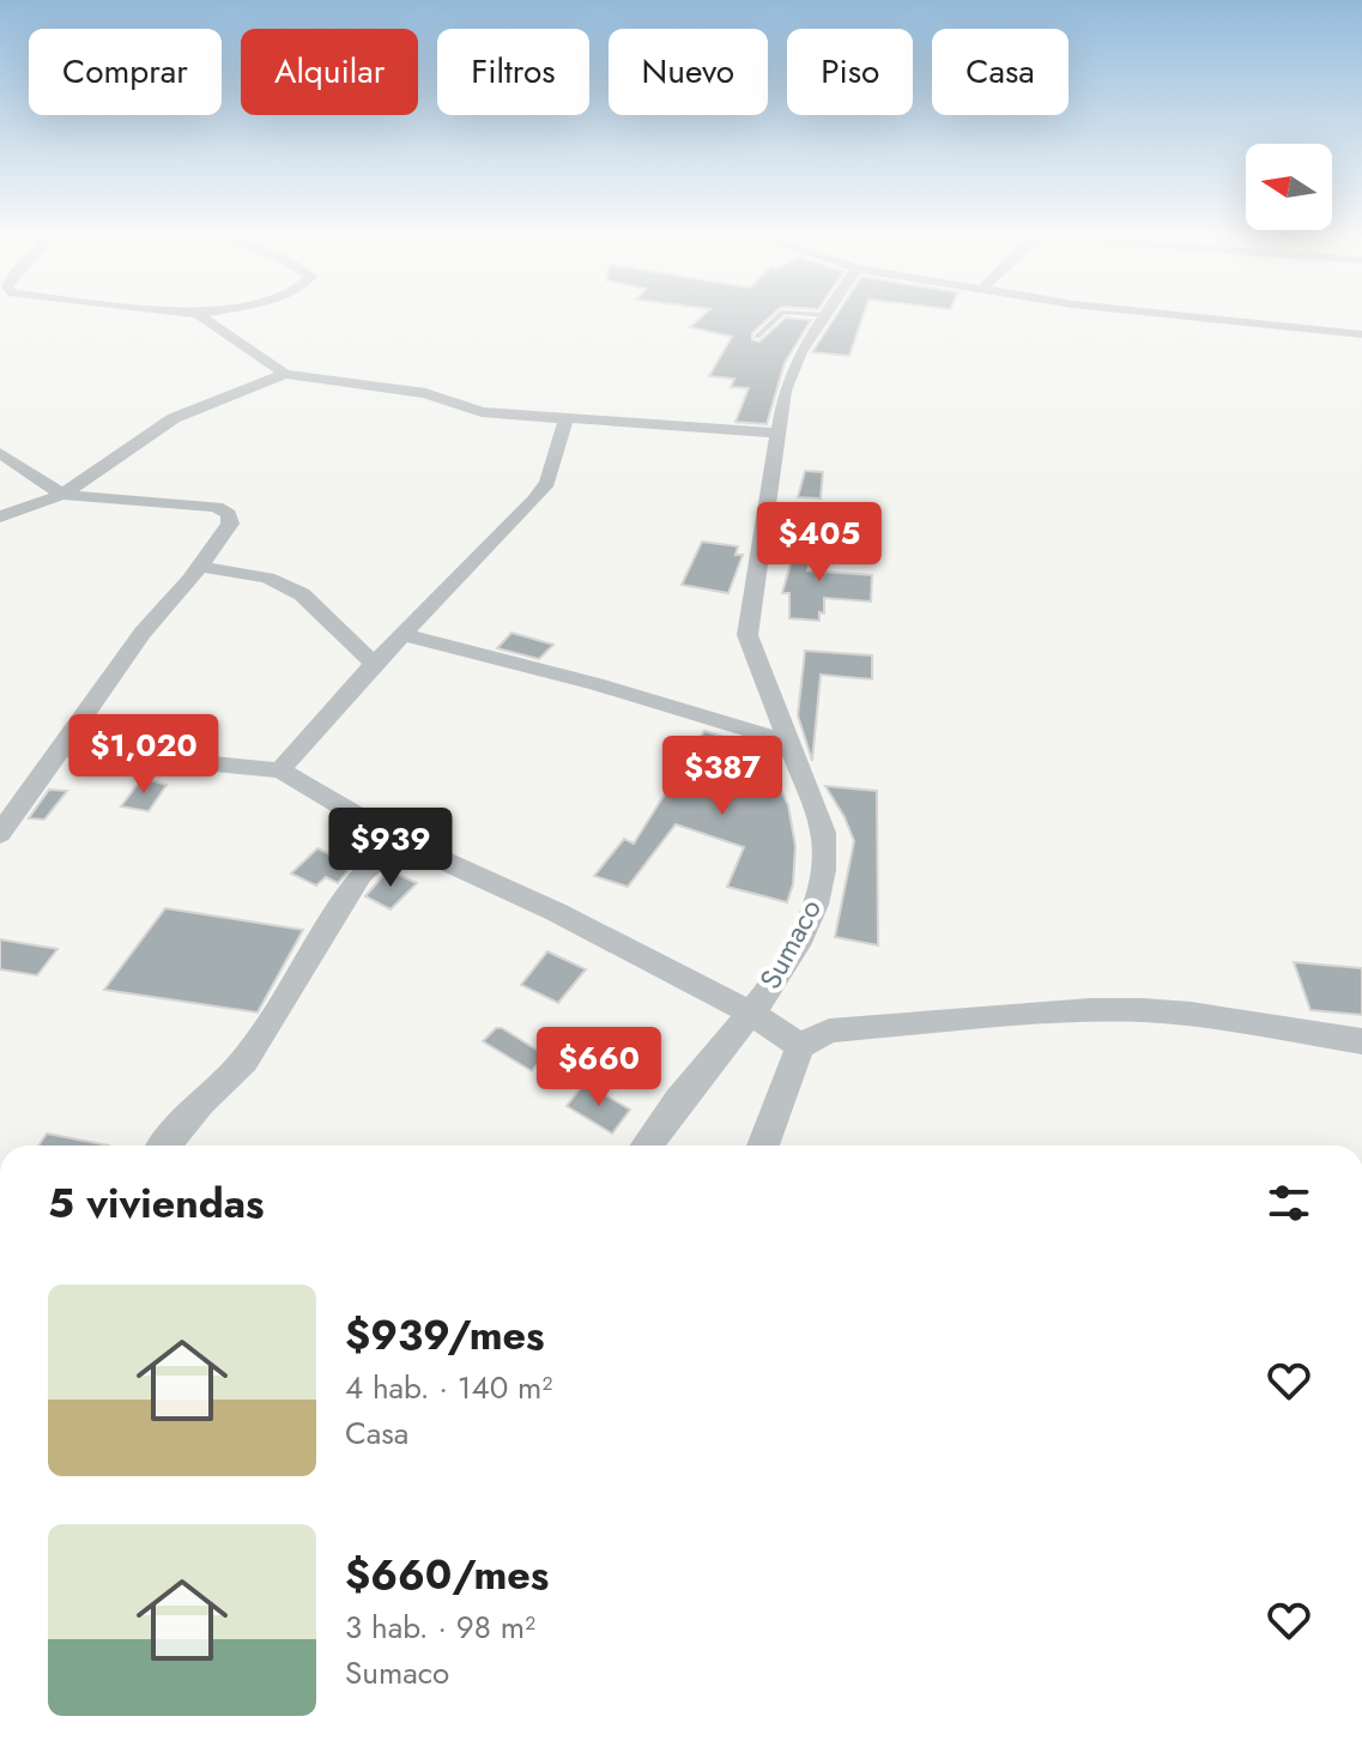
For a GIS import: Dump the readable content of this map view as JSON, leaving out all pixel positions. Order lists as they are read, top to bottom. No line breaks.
{"streets":{"street":["Sumaco"]},"north":"left","page":{"chip":["Comprar","Alquilar","Filtros","Nuevo","Piso","Casa"],"price":["$405","$1,020","$387","$939","$660"],"heading":"5 viviendas","list":[{"name":"$939/mes","note":"4 hab. · 140 m² · Casa"},{"name":"$660/mes","note":"3 hab. · 98 m² · Sumaco"}]}}
